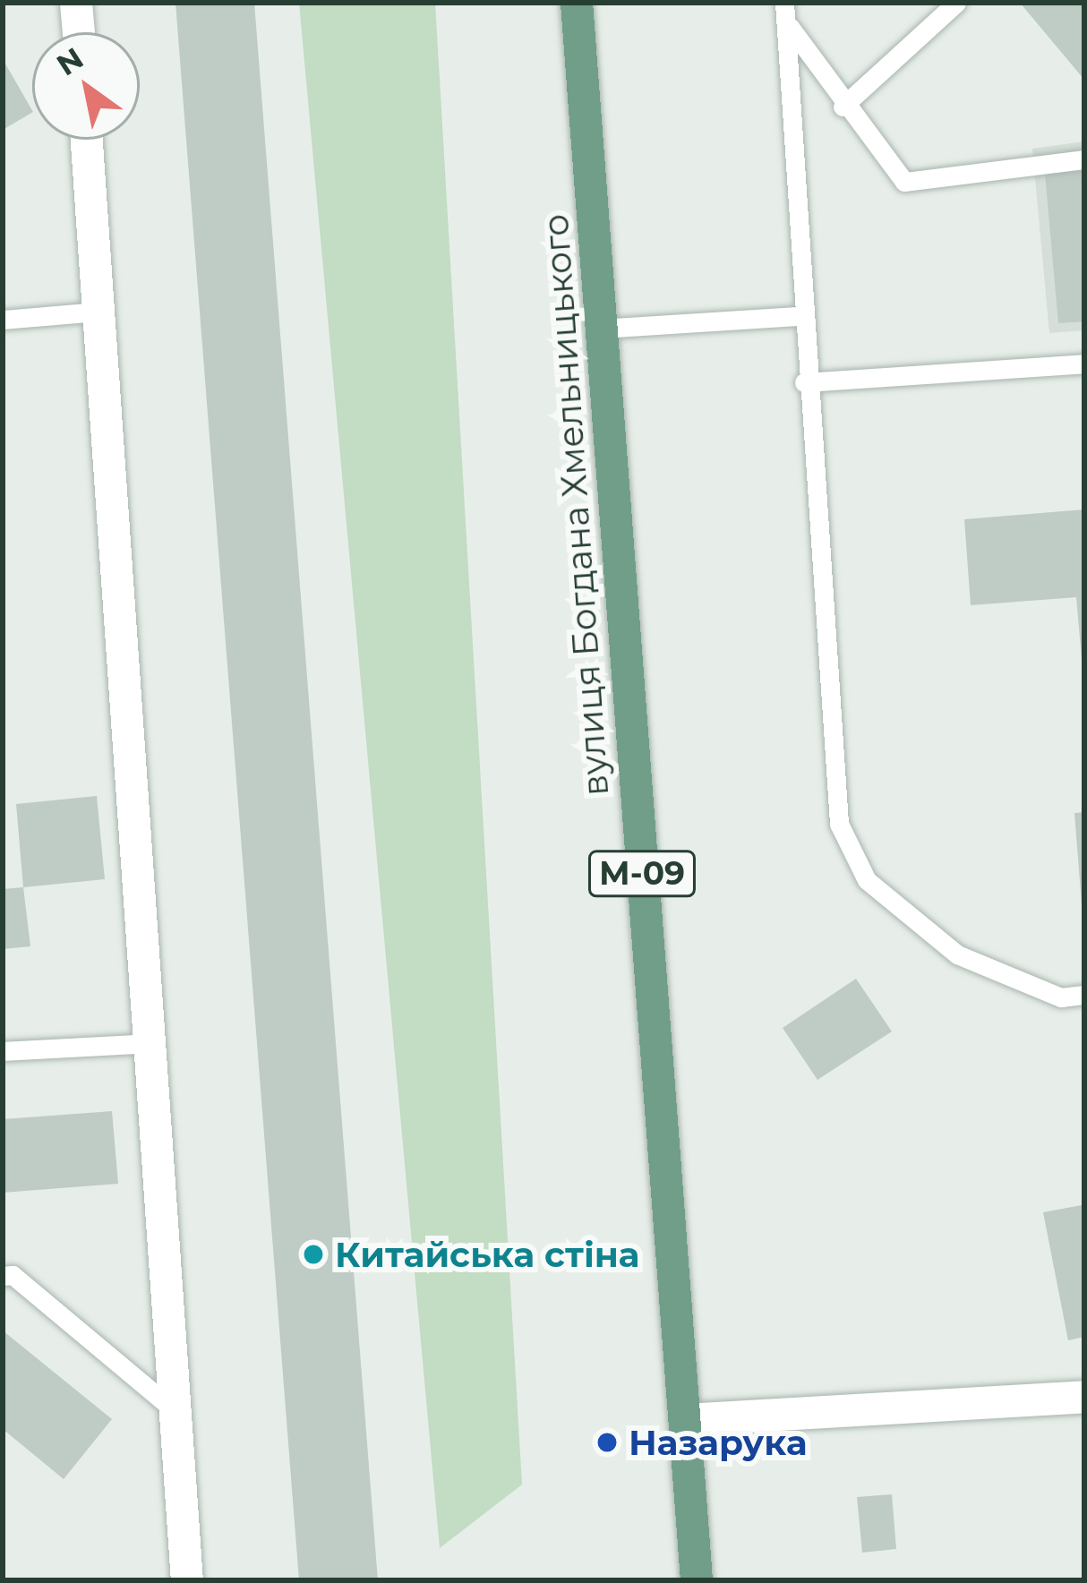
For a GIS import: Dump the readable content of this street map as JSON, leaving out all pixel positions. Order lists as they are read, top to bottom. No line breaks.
{"streets":{"main road":["вулиця Богдана Хмельницького","М-09"]},"places":["Китайська стіна","Назарука"],"north":"top left"}
